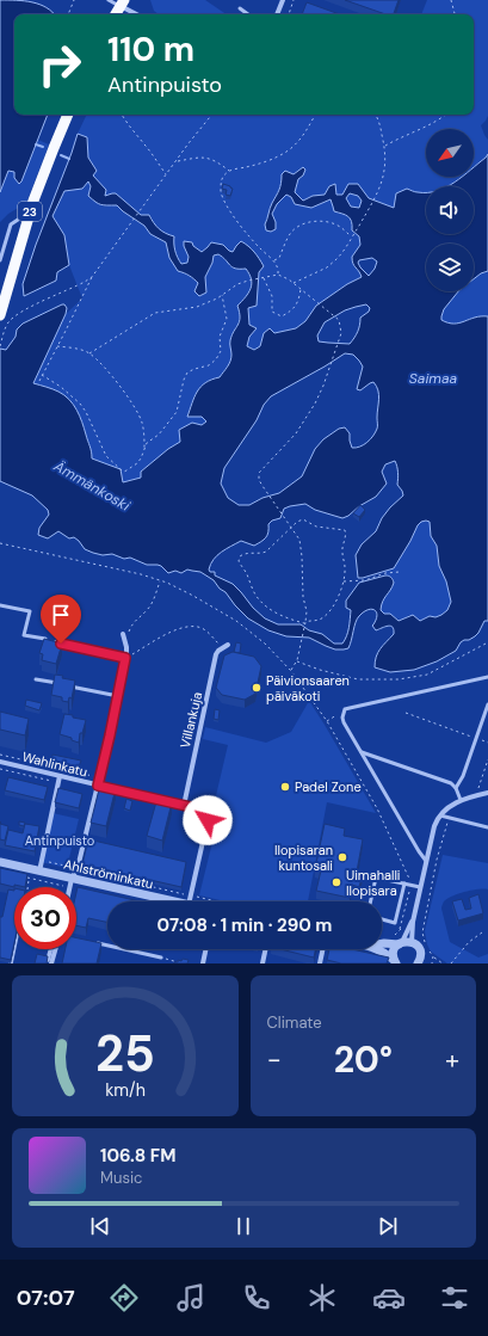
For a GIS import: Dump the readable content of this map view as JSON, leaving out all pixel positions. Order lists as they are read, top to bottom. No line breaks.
{"streets":{"highway":["23"],"street":["Villankuja","Wahlinkatu","Ahlströminkatu"]},"crossings":[["Villankuja","Wahlinkatu"]],"water":["Saimaa","Ämmänkoski"],"parks":["Antinpuisto"],"places":["Päivionsaaren päiväkoti","Padel Zone","Ilopisaran kuntosali","Uimahalli Ilopisara"],"north":"bottom left","page":{"turn":["110 m","Antinpuisto"],"limit":"30","trip":"07:08 · 1 min · 290 m","tile":"Climate","heat":["−","20°","+"],"song":["106.8 FM","Music"],"tabs":"07:07","gauge":["25","km/h"]}}
